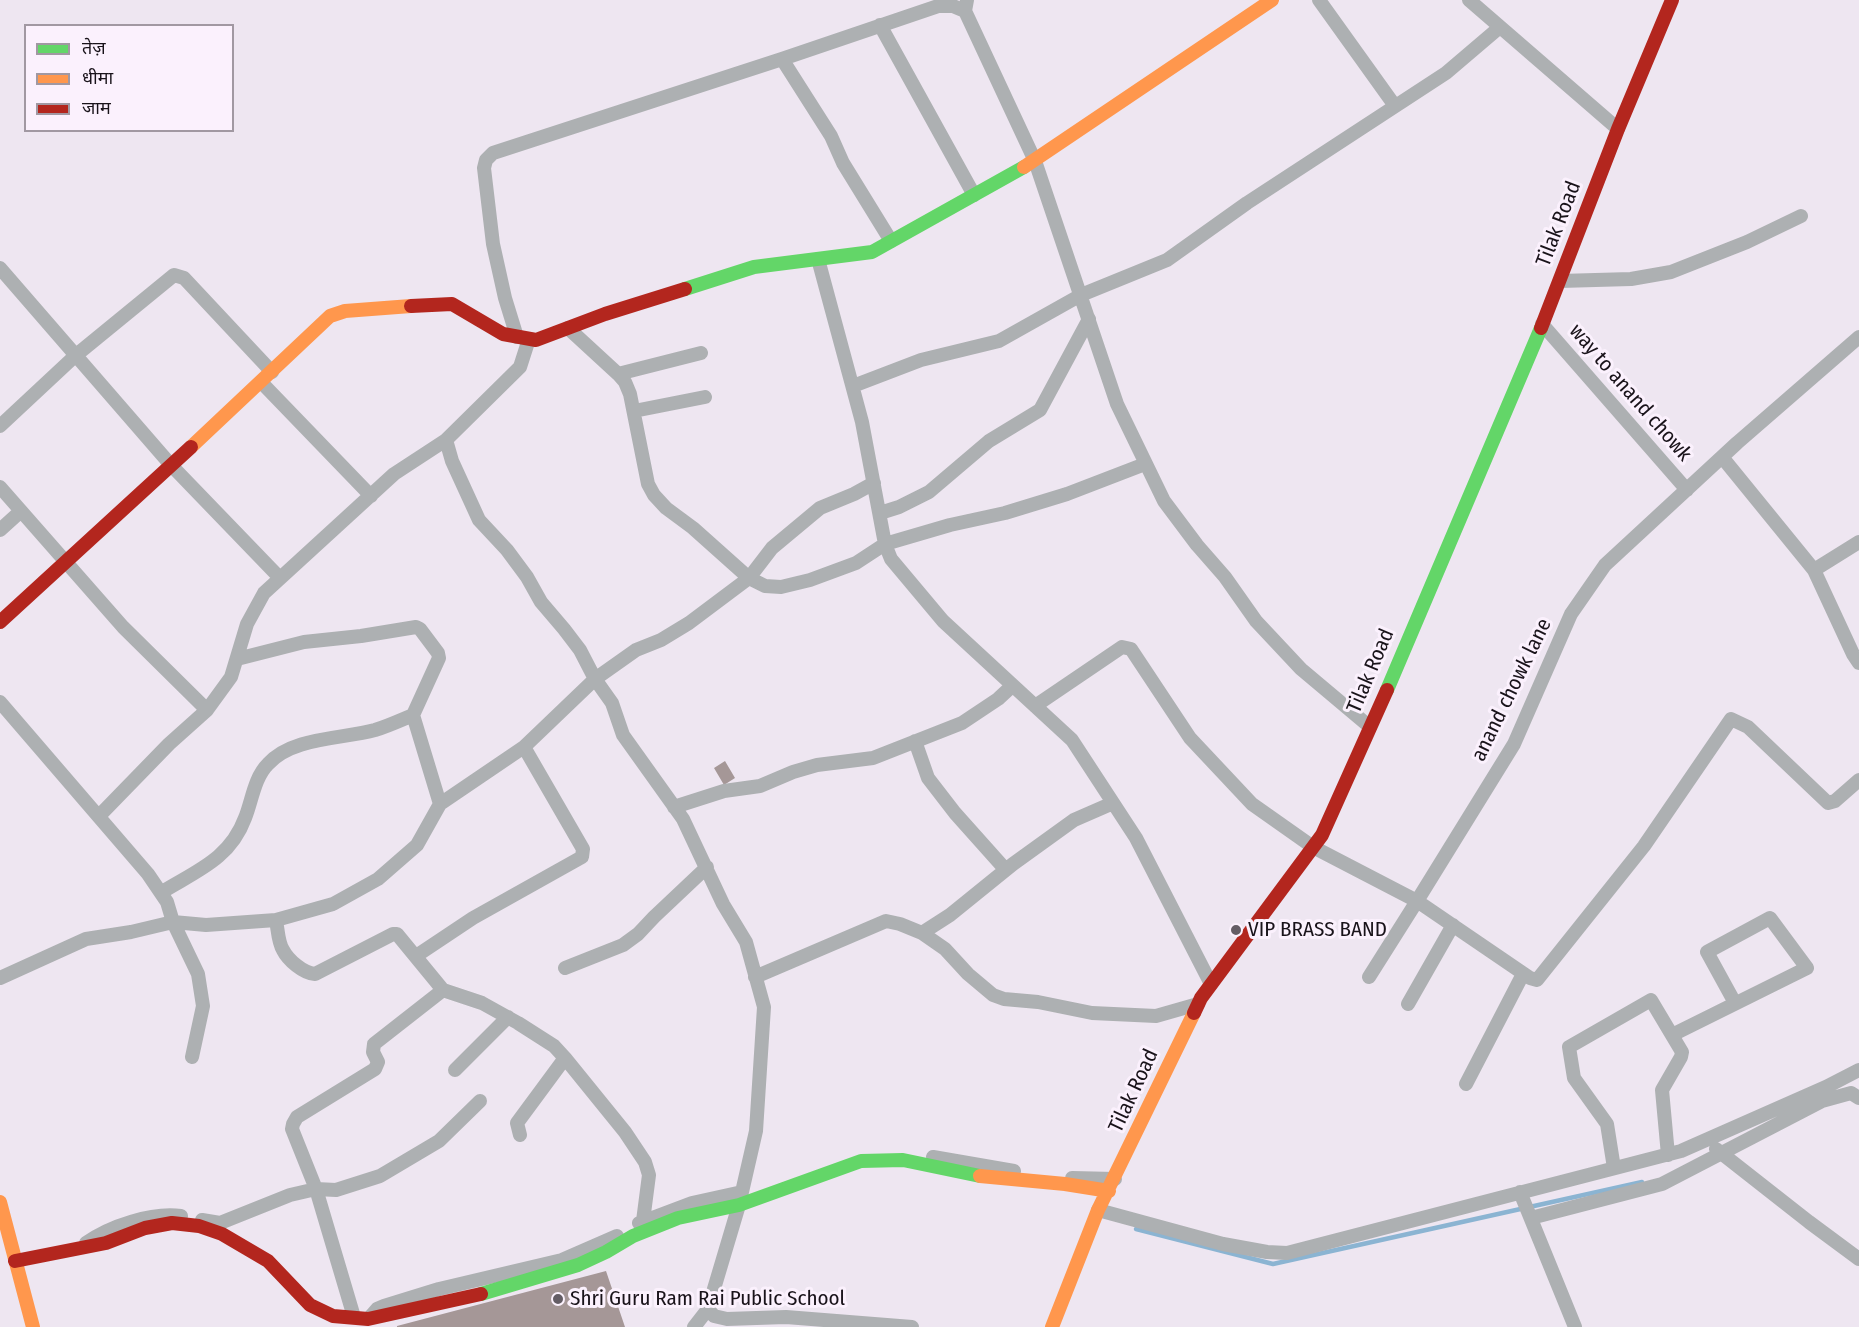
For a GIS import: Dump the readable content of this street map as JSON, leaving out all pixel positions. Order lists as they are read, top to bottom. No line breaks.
{"streets":{"street":["Tilak Road","way to anand chowk","anand chowk lane"]},"crossings":[["Tilak Road","way to anand chowk"],["way to anand chowk","anand chowk lane"]],"places":["VIP BRASS BAND","Shri Guru Ram Rai Public School"],"legend":["तेज़","धीमा","जाम"]}
